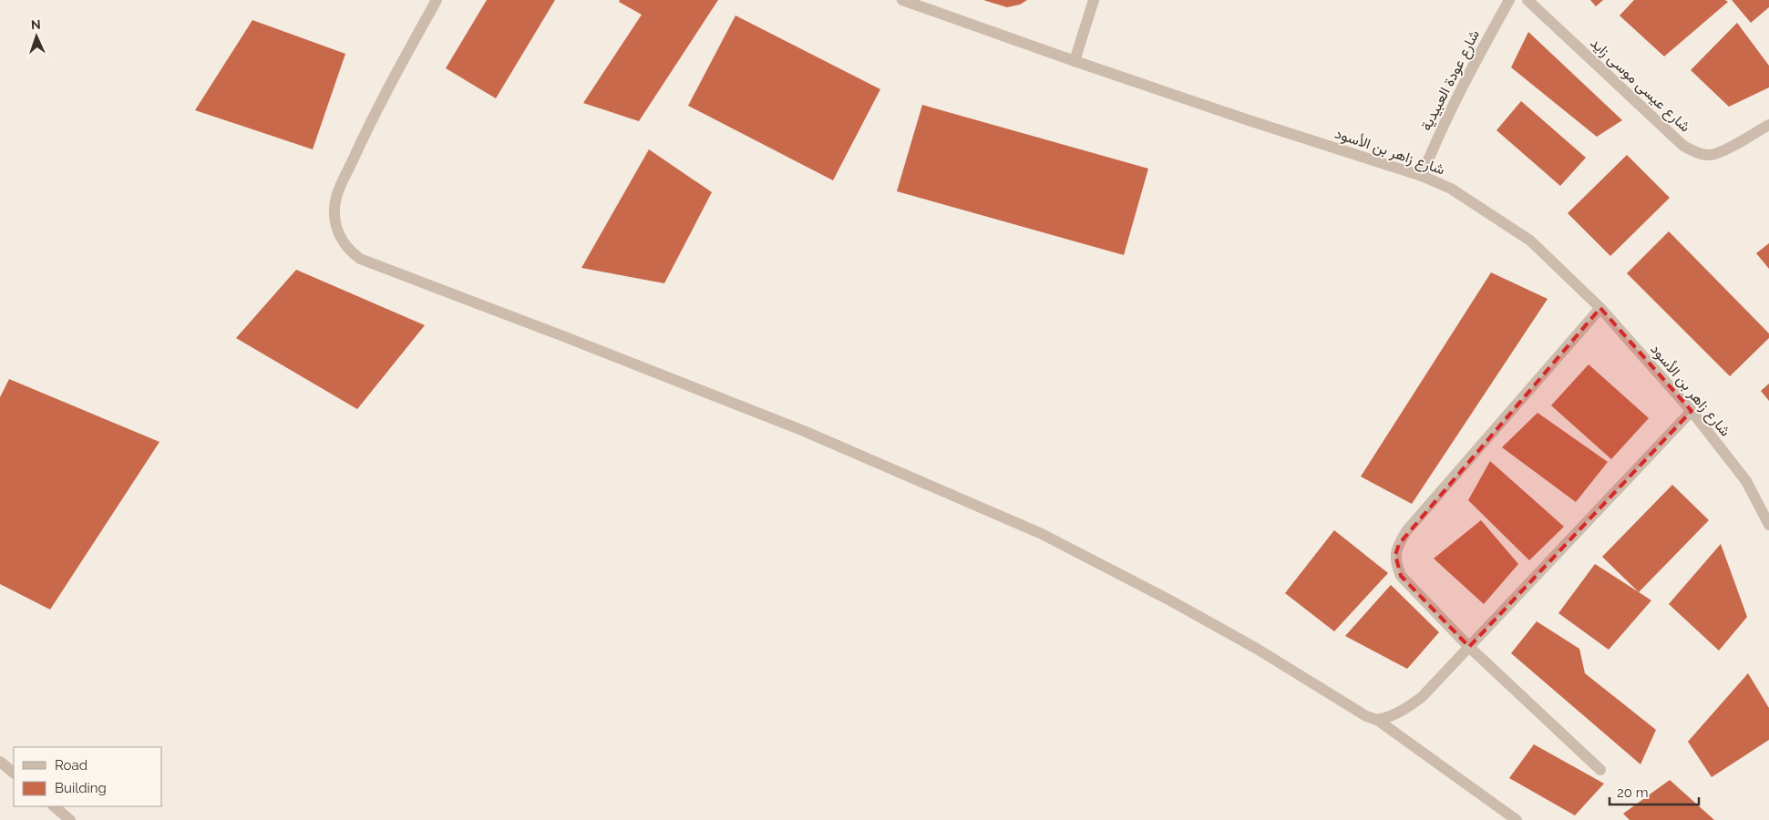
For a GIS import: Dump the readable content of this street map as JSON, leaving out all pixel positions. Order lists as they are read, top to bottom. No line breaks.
{"streets":{"street":["شارع عودة العبيدية","شارع عيسى موسى زايد","شارع زاهر بن الأسود"]},"crossings":[["شارع عودة العبيدية","شارع زاهر بن الأسود"]],"legend":["Road","Building"],"scale_bar":"20 m","north":"top"}
